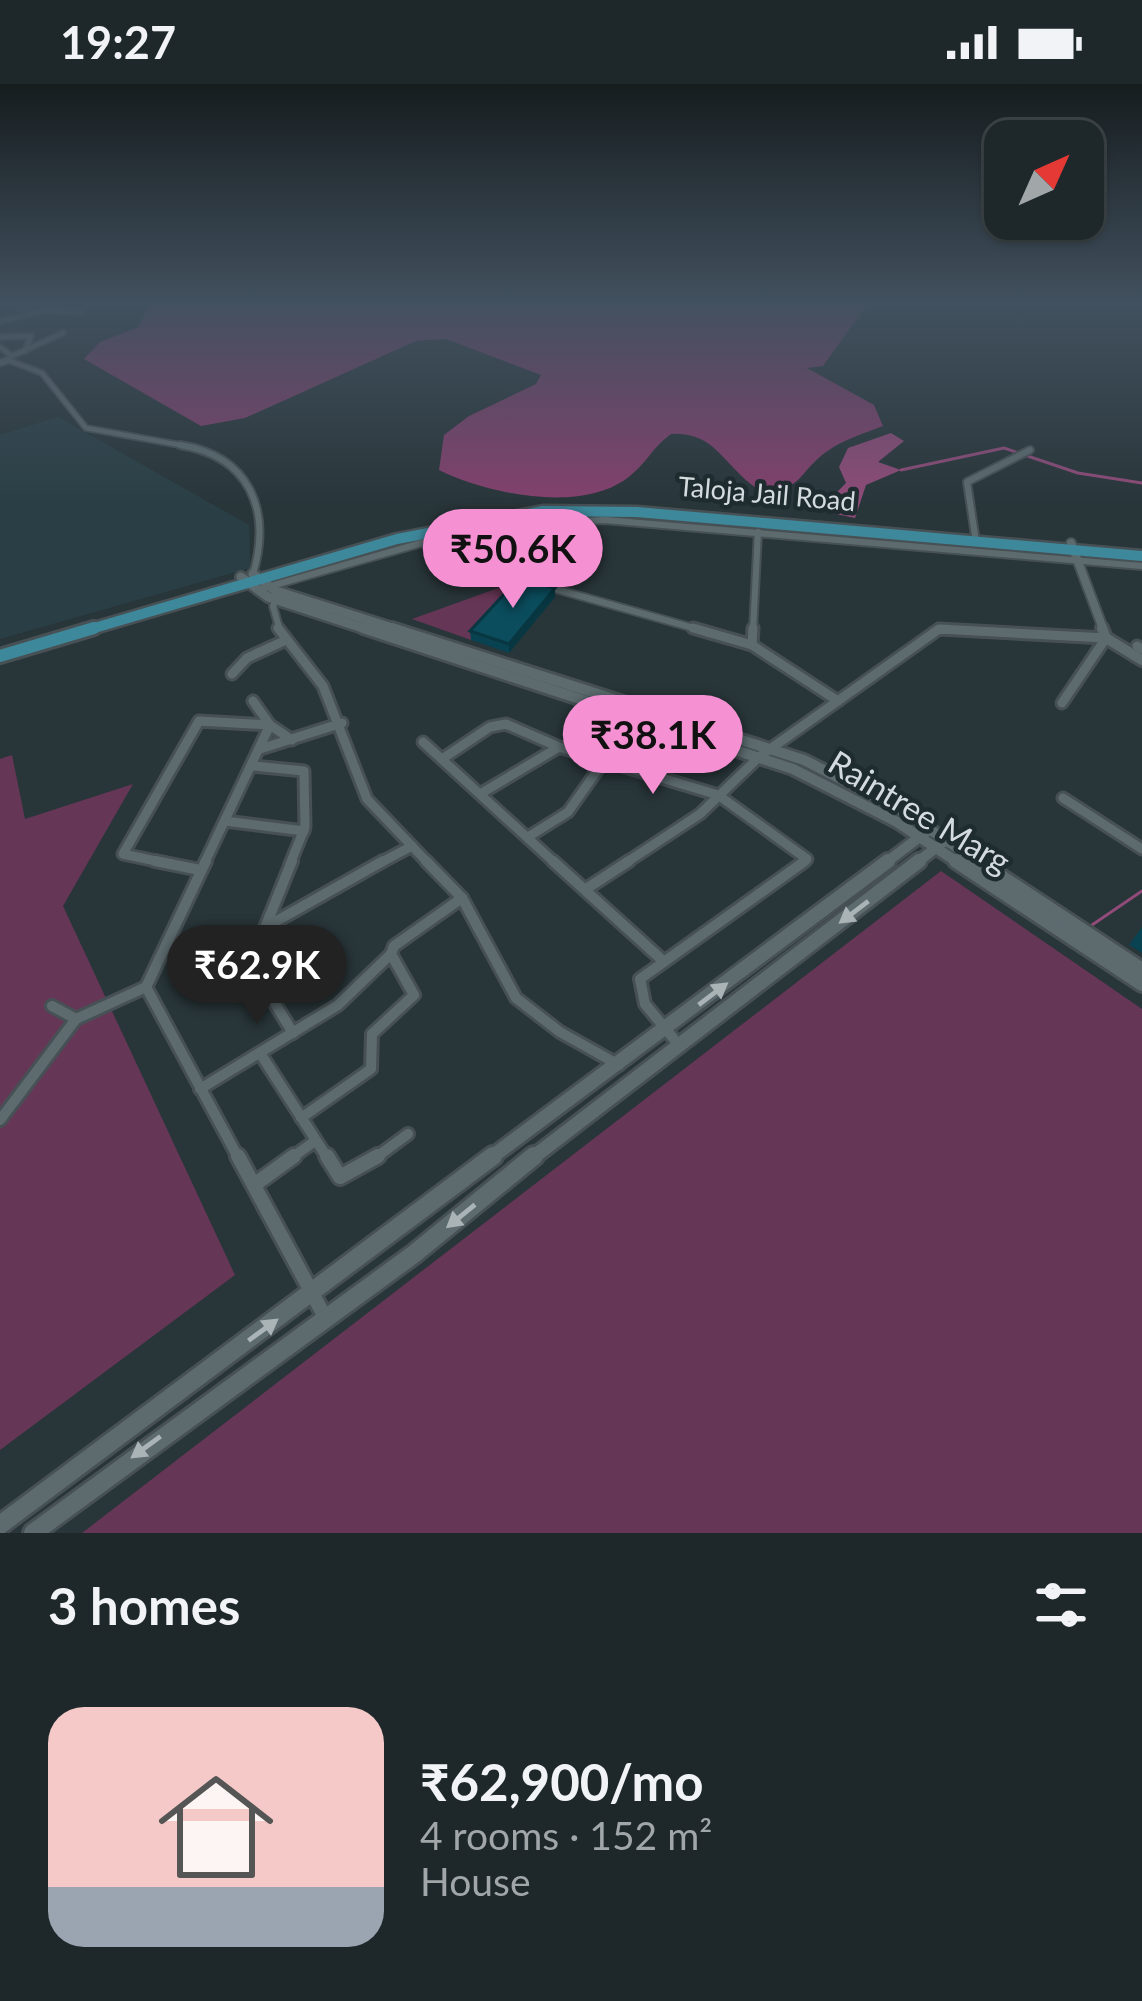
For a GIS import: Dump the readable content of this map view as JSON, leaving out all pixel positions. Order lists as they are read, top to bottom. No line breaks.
{"streets":{"main road":["Taloja Jail Road","Raintree Marg"]},"crossings":[["Taloja Jail Road","Raintree Marg"]],"north":"top right","page":{"status":"19:27","price":["₹50.6K","₹38.1K","₹62.9K"],"heading":"3 homes","list":[{"name":"₹62,900/mo","note":"4 rooms · 152 m² · House"}]}}
